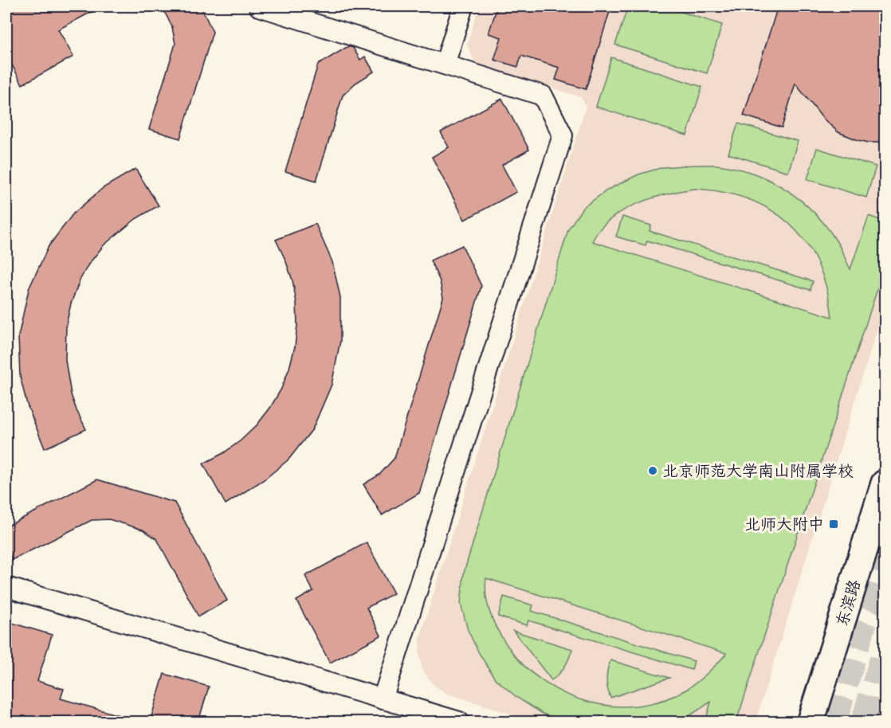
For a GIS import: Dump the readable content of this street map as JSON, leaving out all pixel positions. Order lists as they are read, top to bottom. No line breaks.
{"streets":{"main road":["东滨路"]},"places":{"other":["北京师范大学南山附属学校"],"transit":["北师大附中"]}}
